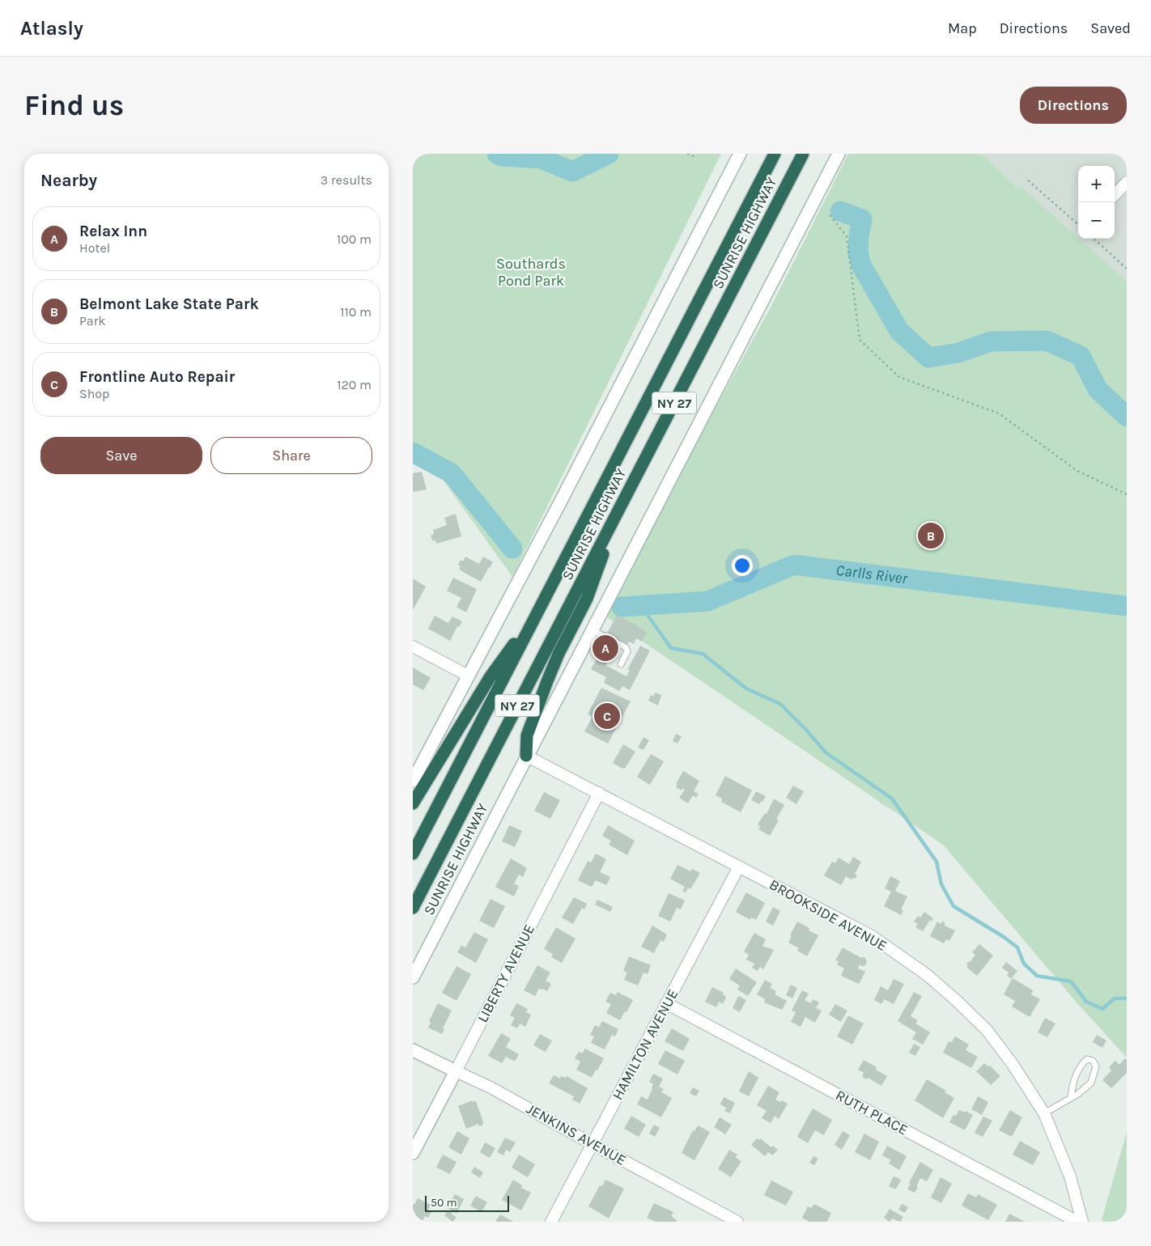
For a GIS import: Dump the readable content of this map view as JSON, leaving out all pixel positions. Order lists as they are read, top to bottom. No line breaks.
{"streets":{"highway":["SUNRISE HIGHWAY","NY 27"],"main road":["LIBERTY AVENUE","JENKINS AVENUE"],"street":["BROOKSIDE AVENUE","HAMILTON AVENUE","RUTH PLACE"]},"crossings":[["SUNRISE HIGHWAY","BROOKSIDE AVENUE"],["BROOKSIDE AVENUE","LIBERTY AVENUE"],["BROOKSIDE AVENUE","HAMILTON AVENUE"],["LIBERTY AVENUE","JENKINS AVENUE"],["HAMILTON AVENUE","RUTH PLACE"],["HAMILTON AVENUE","JENKINS AVENUE"]],"water":["Carlls River"],"parks":["Southards Pond Park"],"scale_bar":"50 m","page":{"header":"Atlasly","nav":["Map","Directions","Saved"],"buttons":["Directions",["Save","Share"]],"title":"Find us","heading":["Nearby","3 results"],"map_buttons":["+","−"],"list":[{"mark":"A","name":"Relax Inn","note":"Hotel","value":"100 m"},{"mark":"B","name":"Belmont Lake State Park","note":"Park","value":"110 m"},{"mark":"C","name":"Frontline Auto Repair","note":"Shop","value":"120 m"}],"pins":["B","A","C"],"scale":"50 m"}}
